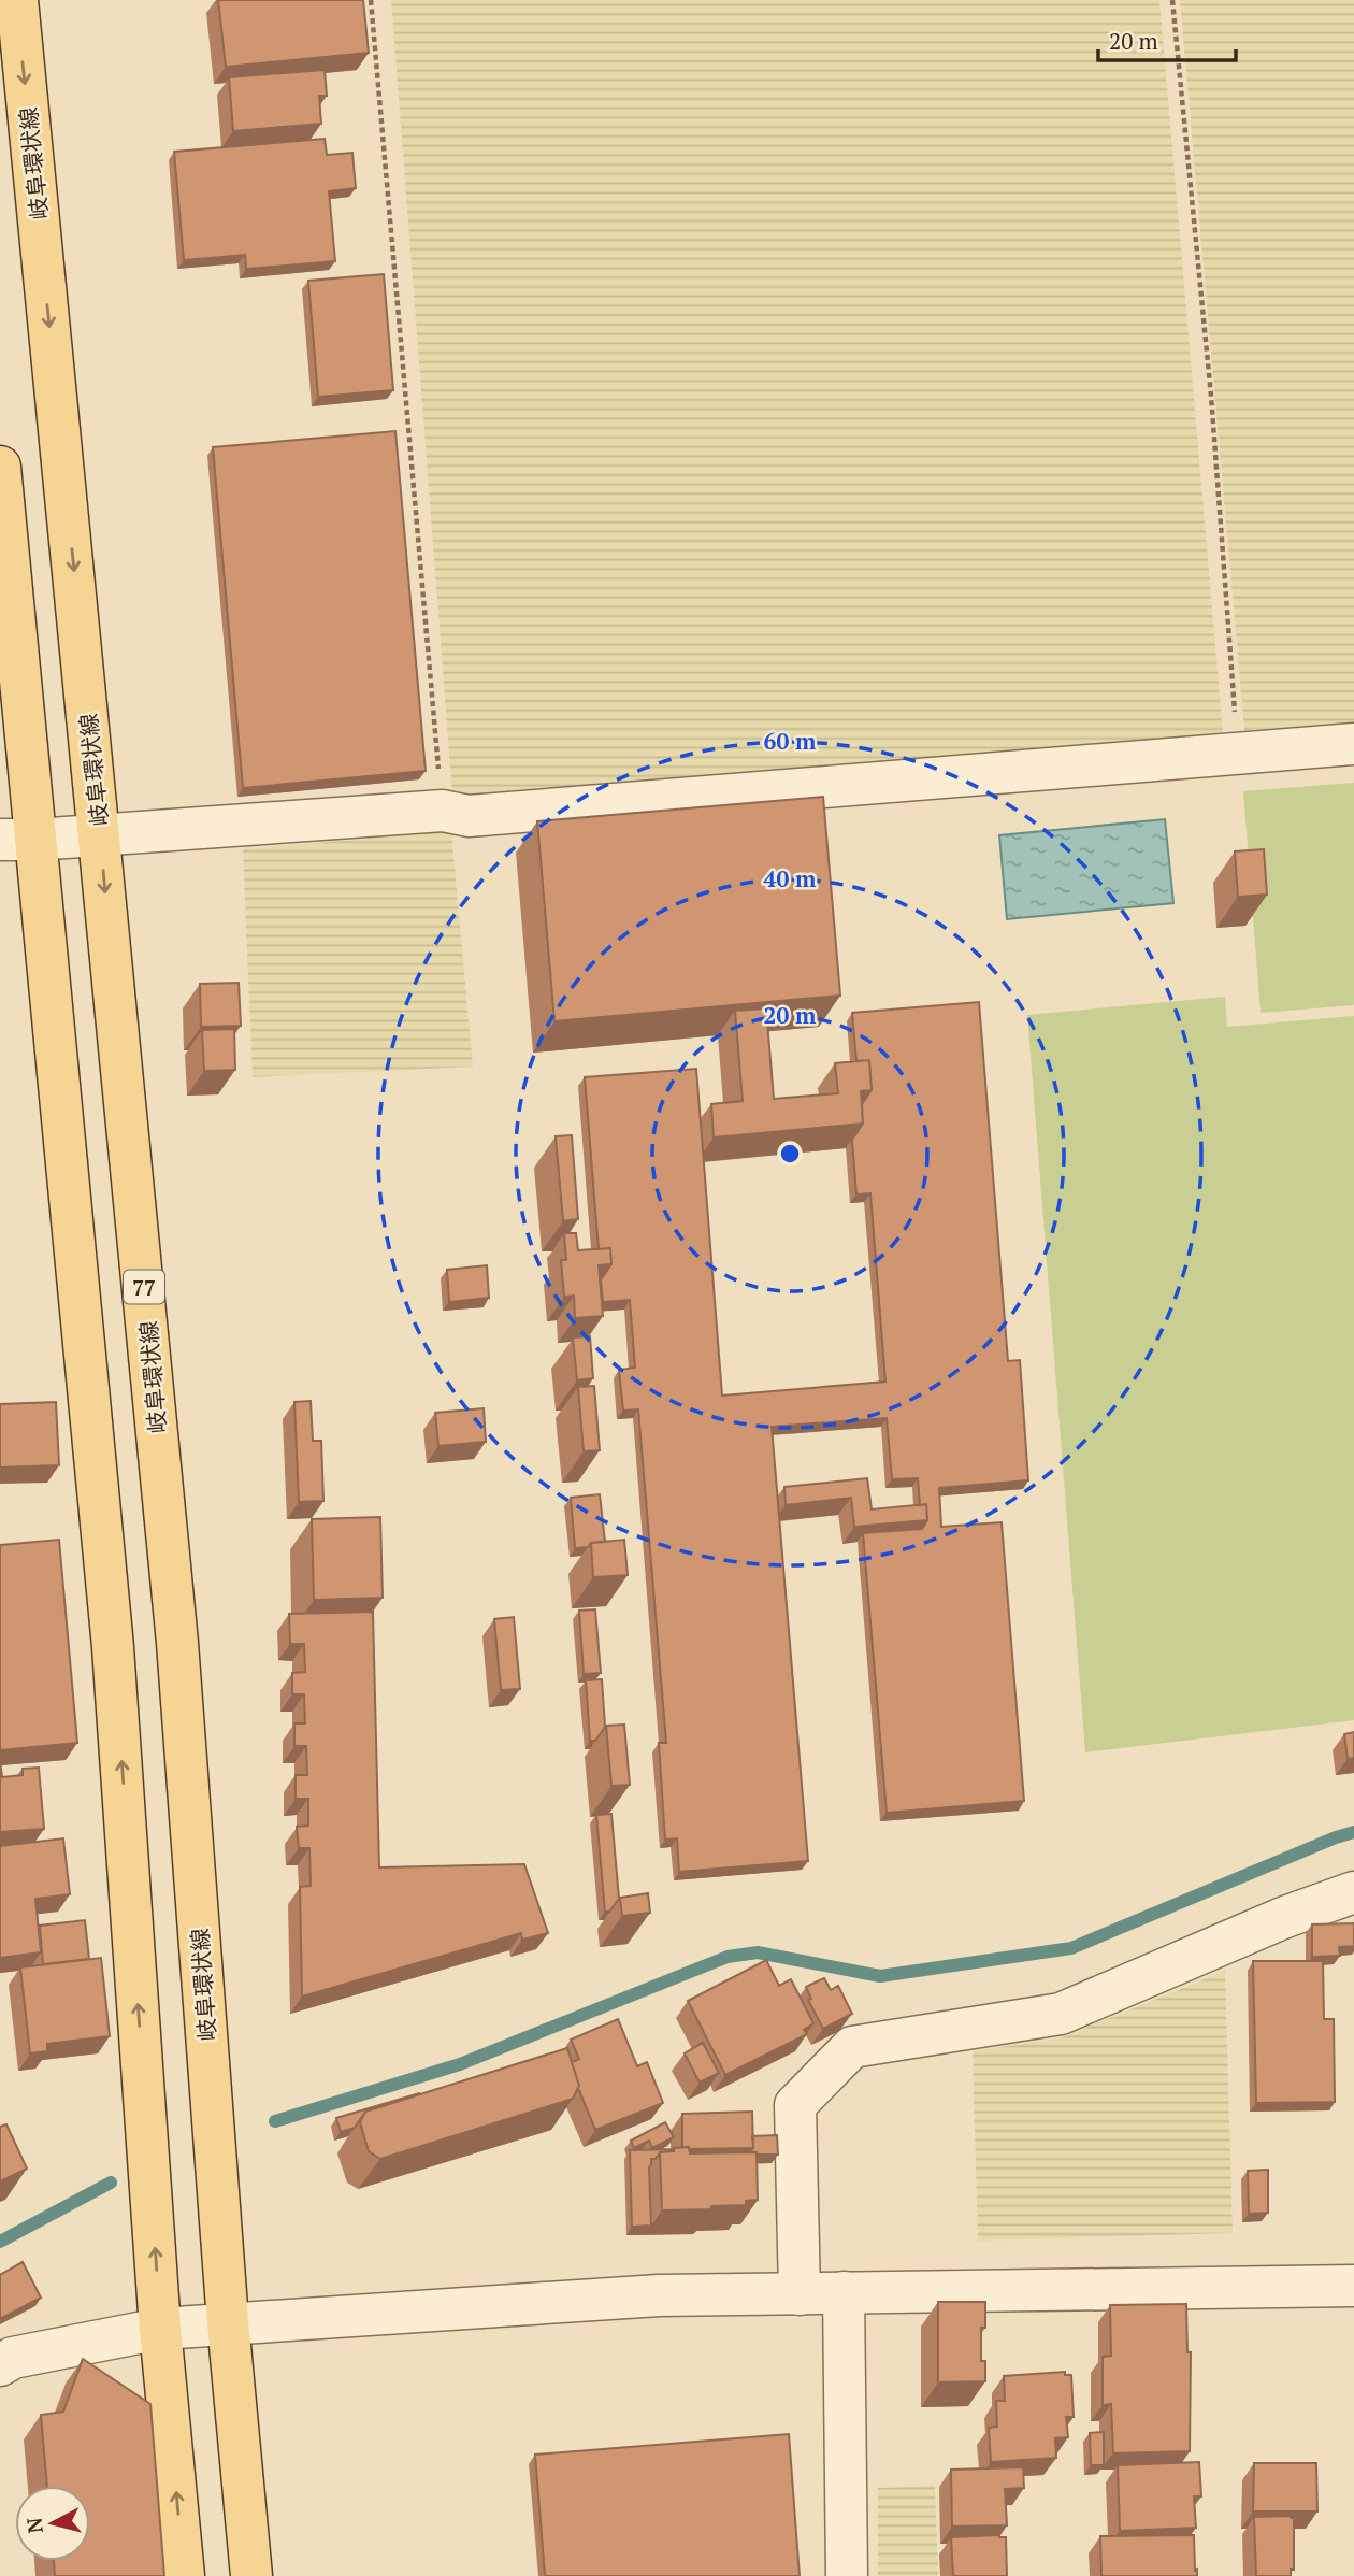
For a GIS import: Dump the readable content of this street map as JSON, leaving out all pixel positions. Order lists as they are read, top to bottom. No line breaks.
{"streets":{"main road":["岐阜環状線","77"]},"scale_bar":"20 m","north":"left","rings":["60 m","40 m","20 m"]}
